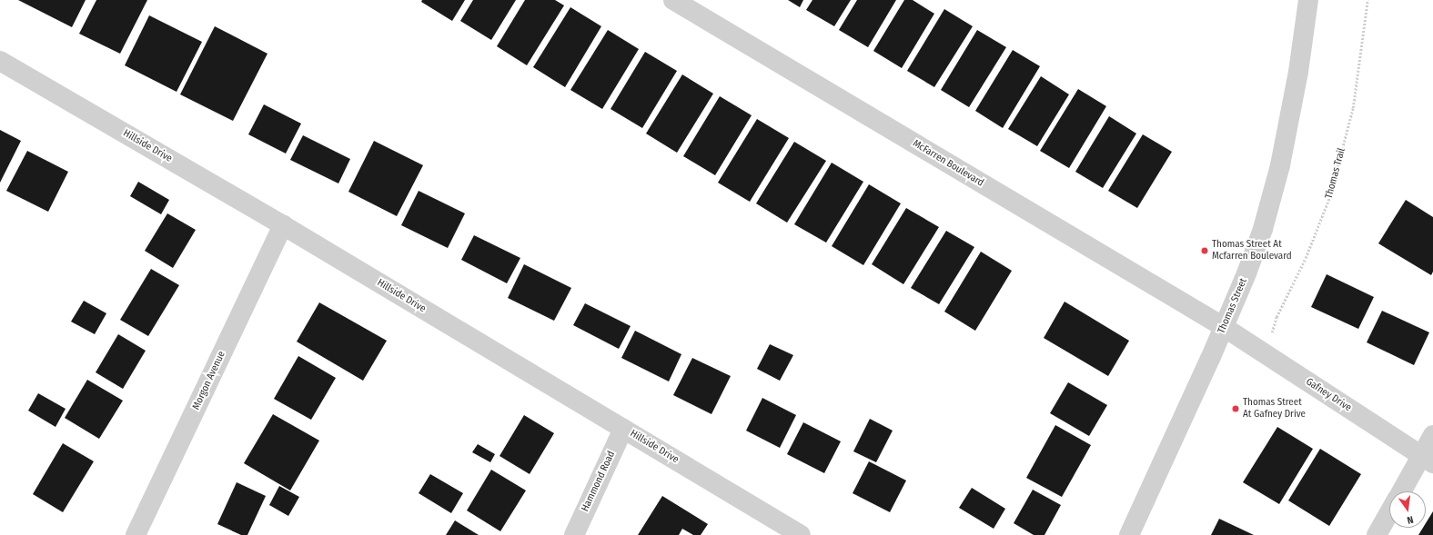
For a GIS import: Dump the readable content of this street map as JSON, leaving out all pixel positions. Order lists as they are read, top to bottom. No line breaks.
{"streets":{"street":["Hillside Drive","McFarren Boulevard","Thomas Street","Morgon Avenue","Gafney Drive","Hammond Road"],"path":["Thomas Trail"]},"crossings":[["Hillside Drive","Morgon Avenue"],["Hillside Drive","Hammond Road"],["McFarren Boulevard","Thomas Street"],["McFarren Boulevard","Gafney Drive"],["Thomas Street","Gafney Drive"]],"places":["Thomas Street At Mcfarren Boulevard","Thomas Street At Gafney Drive"],"north":"bottom"}
